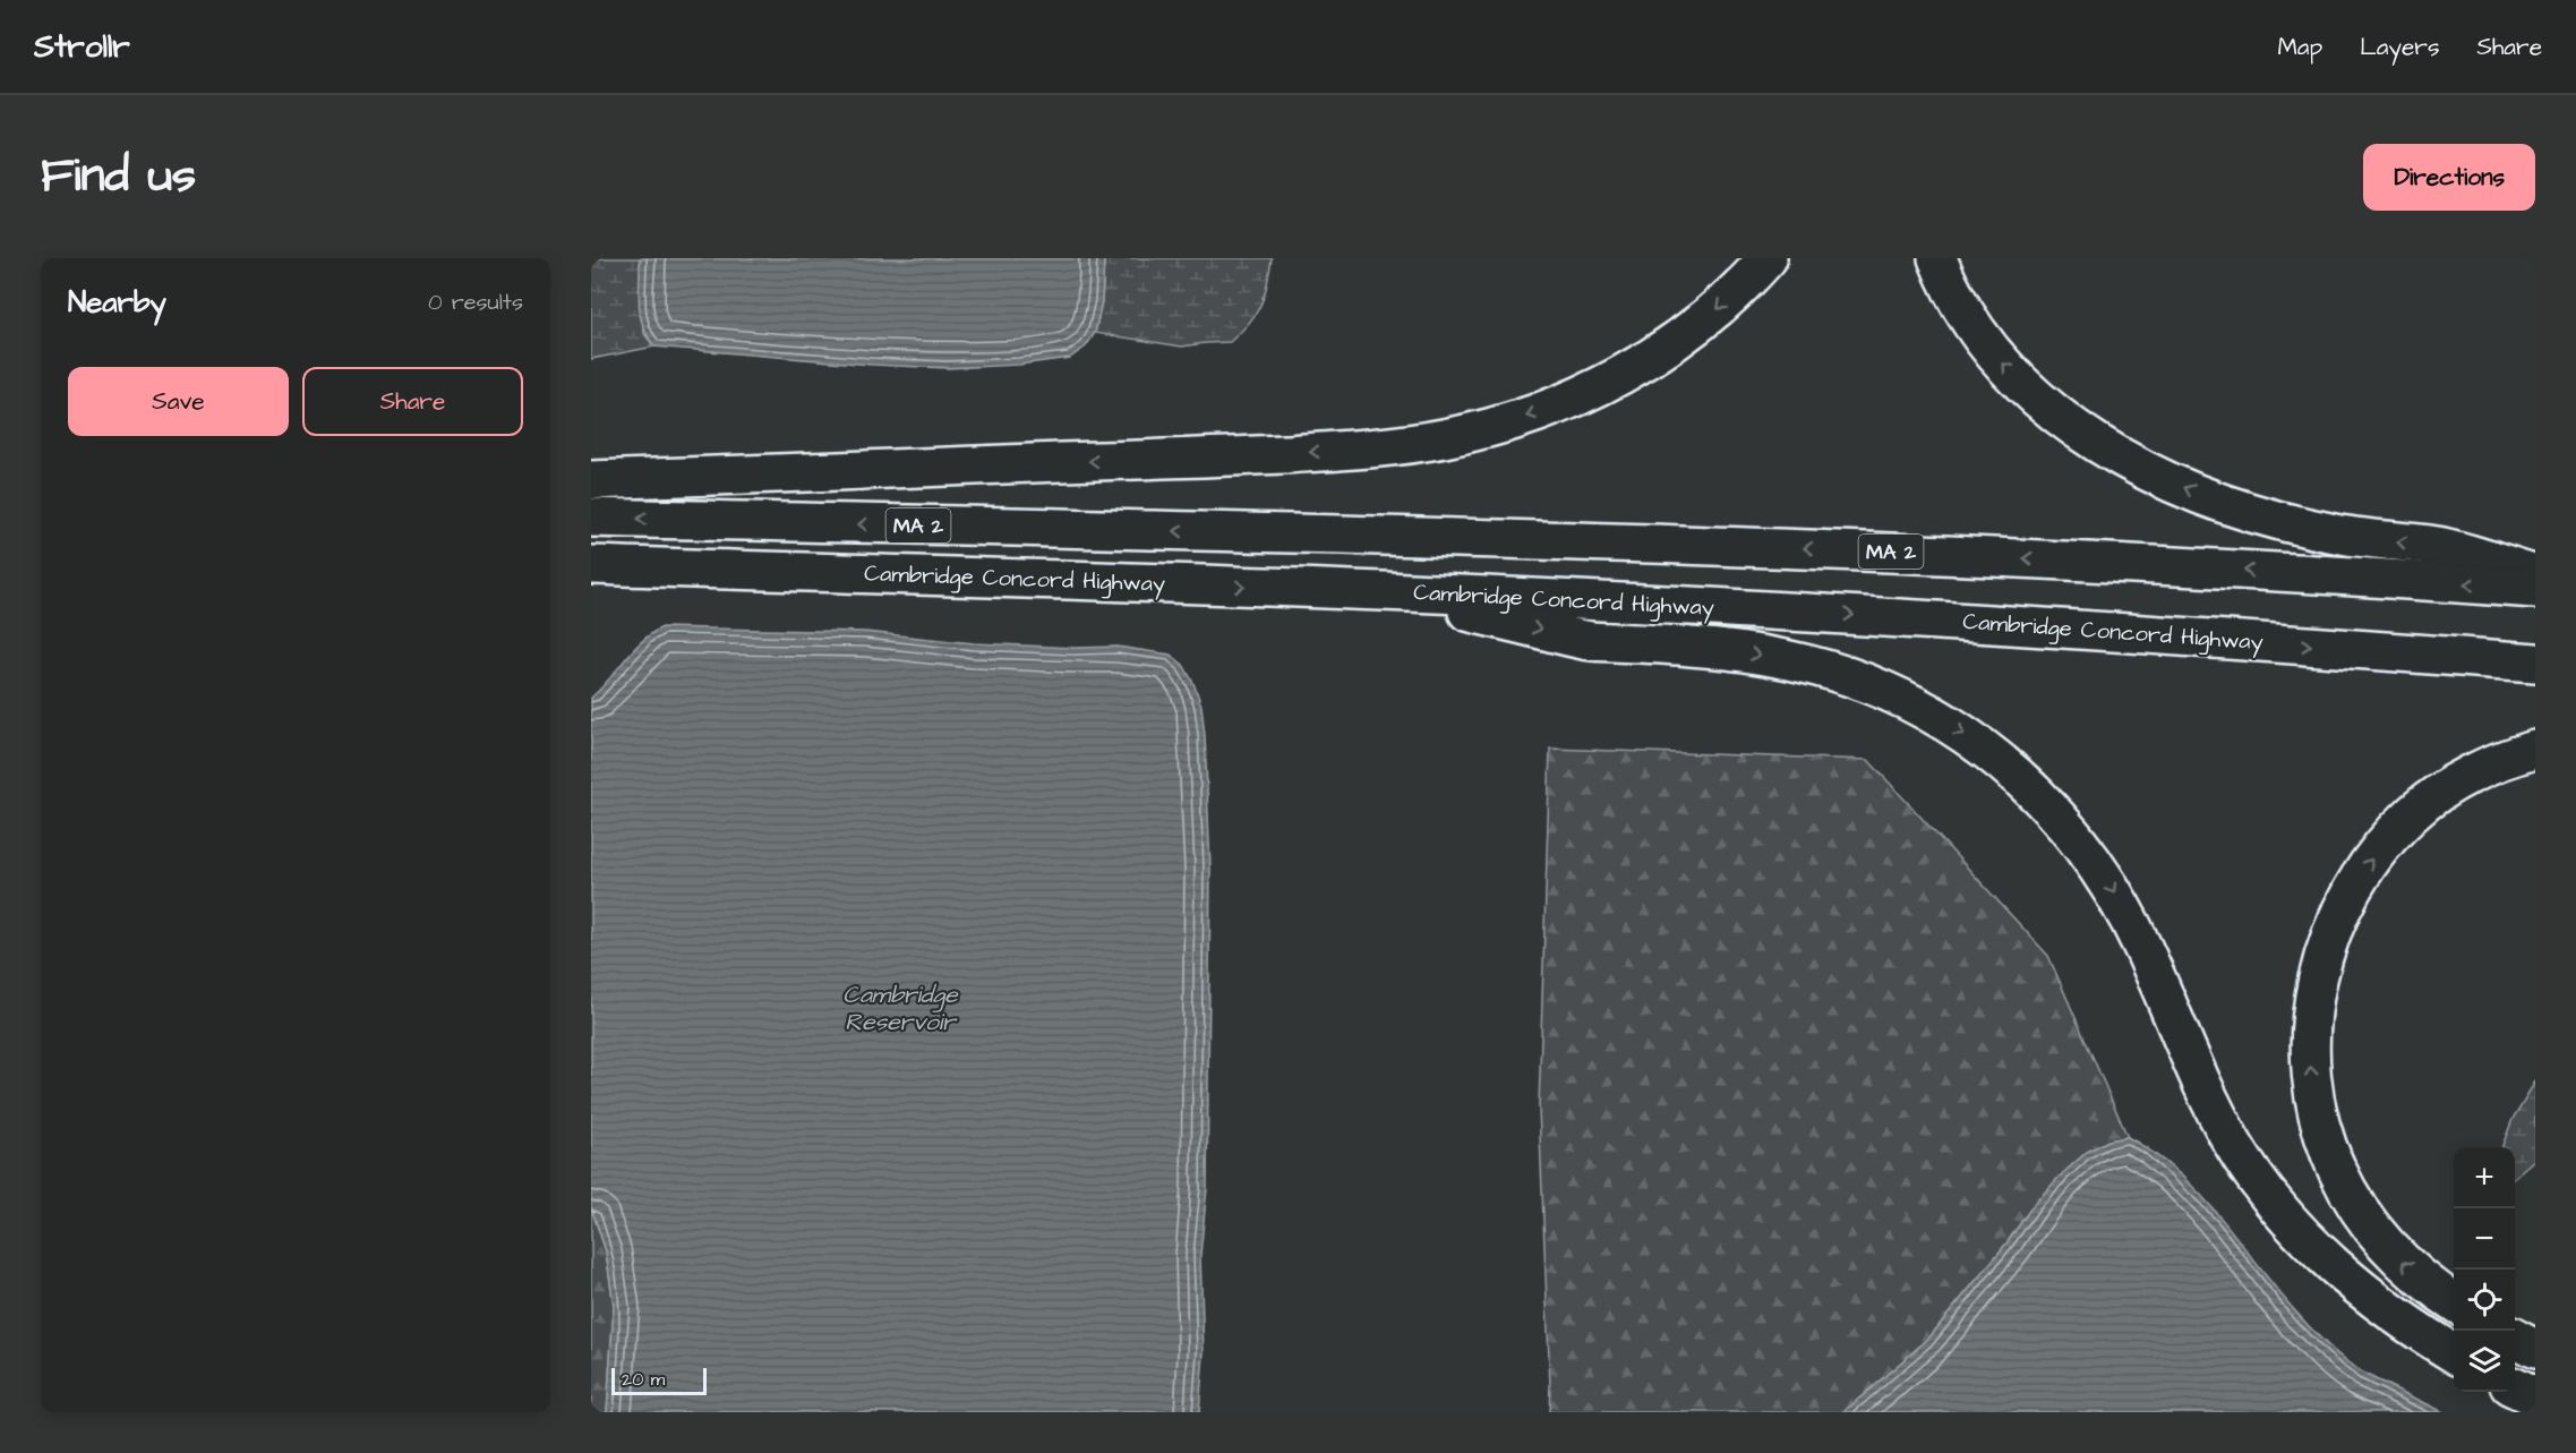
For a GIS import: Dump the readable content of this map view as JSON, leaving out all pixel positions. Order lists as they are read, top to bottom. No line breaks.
{"streets":{"highway":["MA 2","Cambridge Concord Highway"]},"water":["Cambridge Reservoir"],"scale_bar":"20 m","page":{"header":"Strollr","nav":["Map","Layers","Share"],"title":"Find us","buttons":["Directions",["Save","Share"]],"heading":["Nearby","0 results"],"map_buttons":["+","−"],"scale":"20 m"}}
